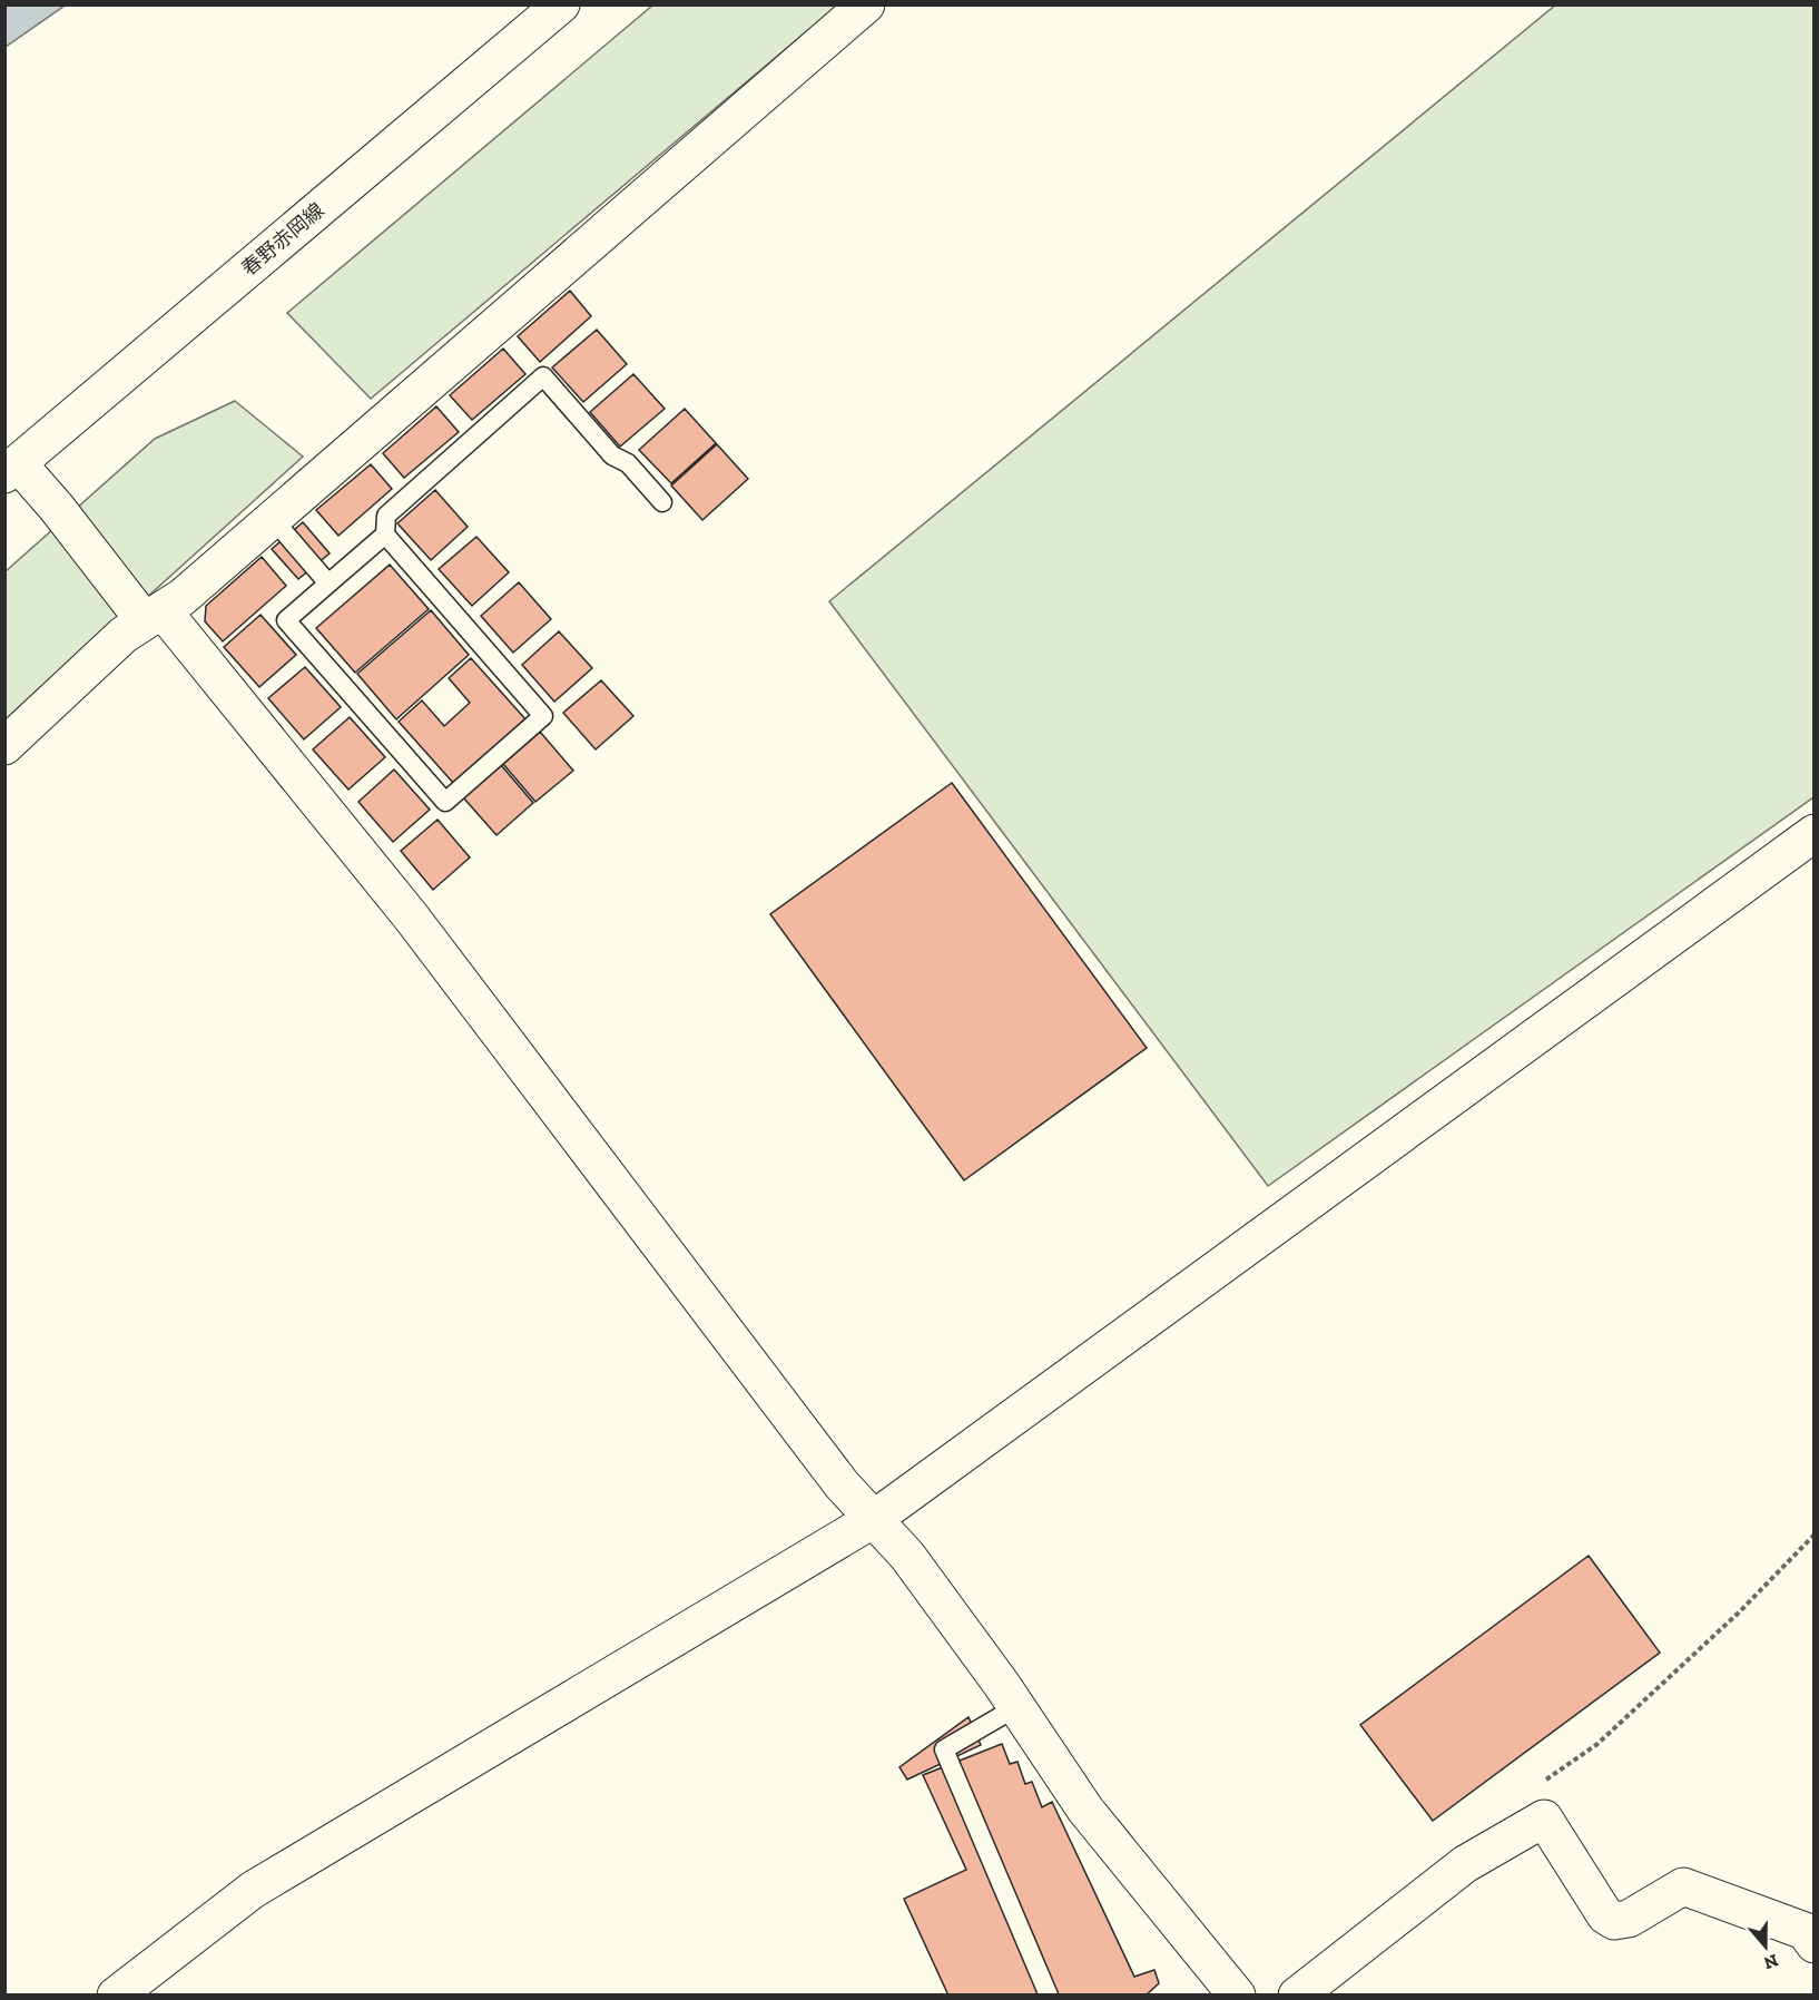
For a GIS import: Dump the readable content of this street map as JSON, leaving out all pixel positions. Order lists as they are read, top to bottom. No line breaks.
{"streets":{"street":["春野赤岡線"]},"north":"bottom"}
